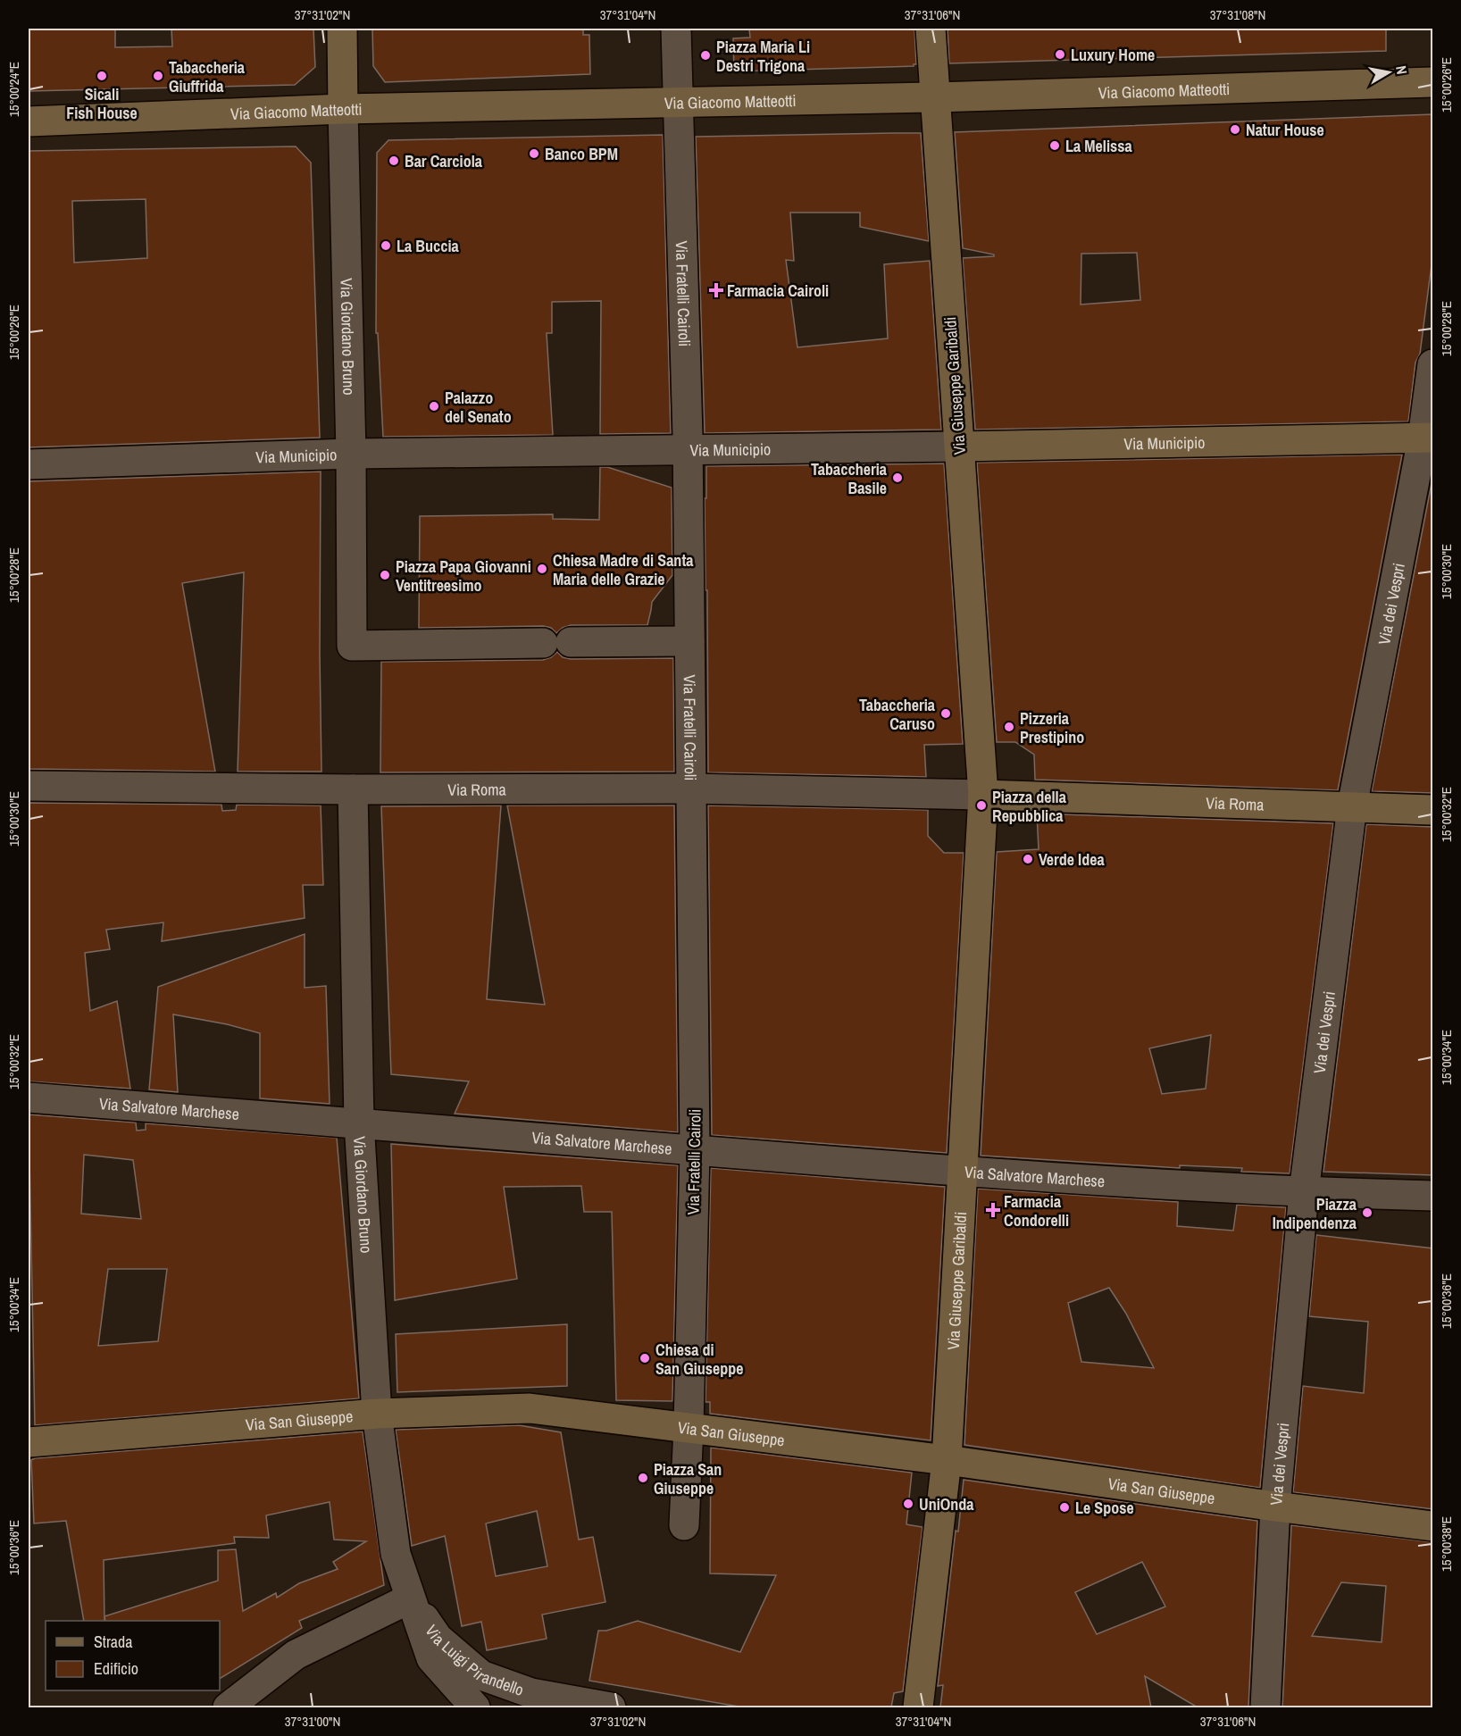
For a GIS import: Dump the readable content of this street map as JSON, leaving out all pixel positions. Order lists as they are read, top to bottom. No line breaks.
{"streets":{"main road":["Via Giacomo Matteotti","Via Giordano Bruno","Via Giuseppe Garibaldi","Via Municipio","Via Roma","Via San Giuseppe"],"street":["Via Fratelli Cairoli","Via dei Vespri","Via Salvatore Marchese","Via Luigi Pirandello"]},"crossings":[["Via Giacomo Matteotti","Via Fratelli Cairoli"],["Via Giacomo Matteotti","Via Giordano Bruno"],["Via Giacomo Matteotti","Via Giuseppe Garibaldi"],["Via Fratelli Cairoli","Via Giordano Bruno"],["Via Fratelli Cairoli","Via Municipio"],["Via Fratelli Cairoli","Via Roma"],["Via Fratelli Cairoli","Via Salvatore Marchese"],["Via Fratelli Cairoli","Via San Giuseppe"],["Via Giordano Bruno","Via Municipio"],["Via Giordano Bruno","Via Roma"],["Via Giordano Bruno","Via Salvatore Marchese"],["Via Giordano Bruno","Via San Giuseppe"],["Via Giordano Bruno","Via Luigi Pirandello"],["Via Giuseppe Garibaldi","Via Municipio"],["Via Giuseppe Garibaldi","Via Roma"],["Via Giuseppe Garibaldi","Via Salvatore Marchese"],["Via Giuseppe Garibaldi","Via San Giuseppe"],["Via Municipio","Via dei Vespri"],["Via dei Vespri","Via Roma"],["Via dei Vespri","Via Salvatore Marchese"],["Via dei Vespri","Via San Giuseppe"]],"places":{"other":["Luxury Home","Piazza Maria Li Destri Trigona","Sicali Fish House","Tabaccheria Giuffrida","Natur House","La Melissa","Banco BPM","Bar Carciola","La Buccia","Palazzo del Senato","Tabaccheria Basile","Chiesa Madre di Santa Maria delle Grazie","Piazza Papa Giovanni Ventitreesimo","Tabaccheria Caruso","Pizzeria Prestipino","Piazza della Repubblica","Verde Idea","Piazza Indipendenza","Chiesa di San Giuseppe","Piazza San Giuseppe","UniOnda","Le Spose"],"health":["Farmacia Cairoli","Farmacia Condorelli"]},"legend":["Strada","Edificio"],"north":"right","coordinates":["37°31'02\"N","37°31'04\"N","37°31'06\"N","37°31'08\"N","15°00'26\"E","15°00'24\"E","15°00'28\"E","15°00'30\"E","15°00'32\"E","15°00'34\"E","15°00'36\"E","15°00'38\"E","37°31'00\"N"]}
